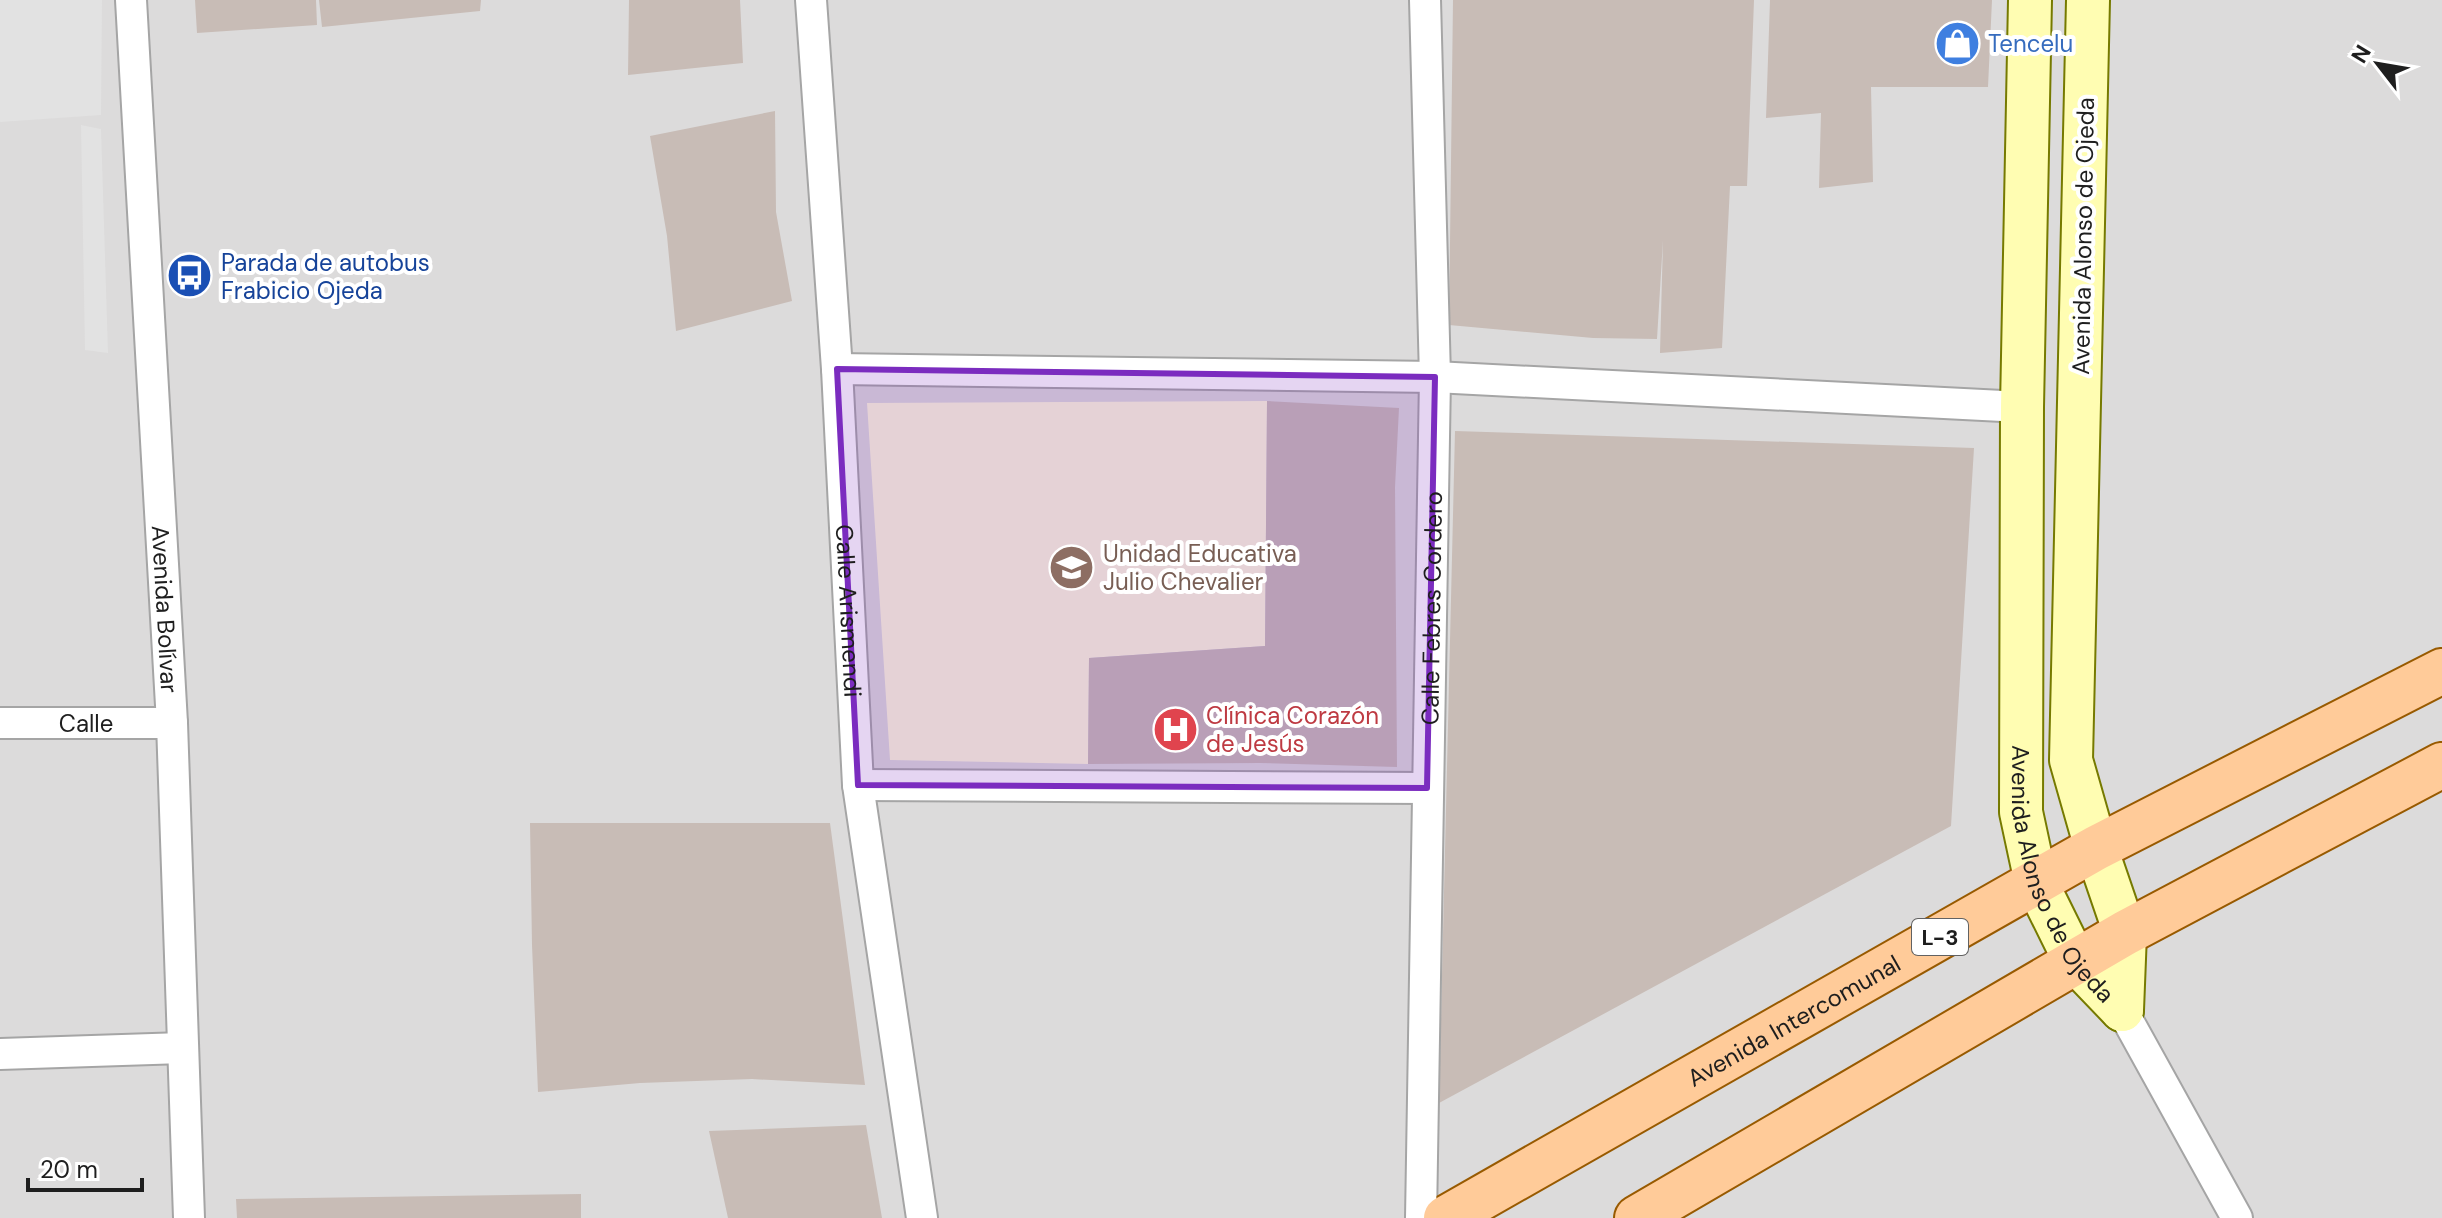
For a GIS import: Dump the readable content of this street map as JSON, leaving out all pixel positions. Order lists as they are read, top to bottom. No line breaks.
{"streets":{"main road":["L-3","Avenida Intercomunal"],"street":["Avenida Alonso de Ojeda","Avenida Bolívar","Calle Febres Cordero","Calle Arismendi","Calle"]},"crossings":[["Avenida Alonso de Ojeda","Avenida Intercomunal"],["Avenida Bolívar","Calle"]],"places":{"shop":["Tencelu"],"bus stop":["Parada de autobus Frabicio Ojeda"],"school or university":["Unidad Educativa Julio Chevalier"],"hospital":["Clínica Corazón de Jesús"]},"scale_bar":"20 m","north":"top left"}
